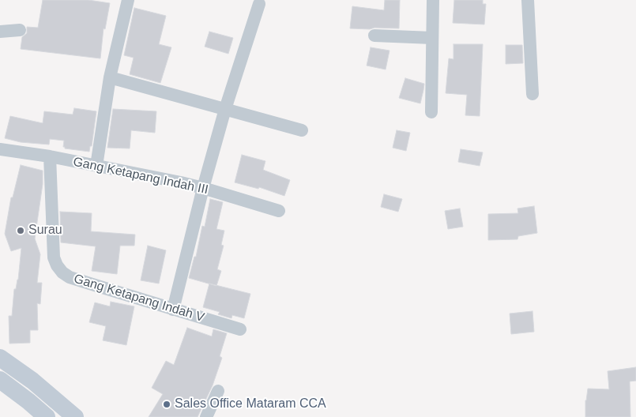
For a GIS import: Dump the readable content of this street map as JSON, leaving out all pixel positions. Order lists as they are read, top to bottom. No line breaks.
{"streets":{"street":["Gang Ketapang Indah III","Gang Ketapang Indah V"]},"crossings":[["Gang Ketapang Indah III","Gang Ketapang Indah V"]],"places":["Surau","Sales Office Mataram CCA"]}
